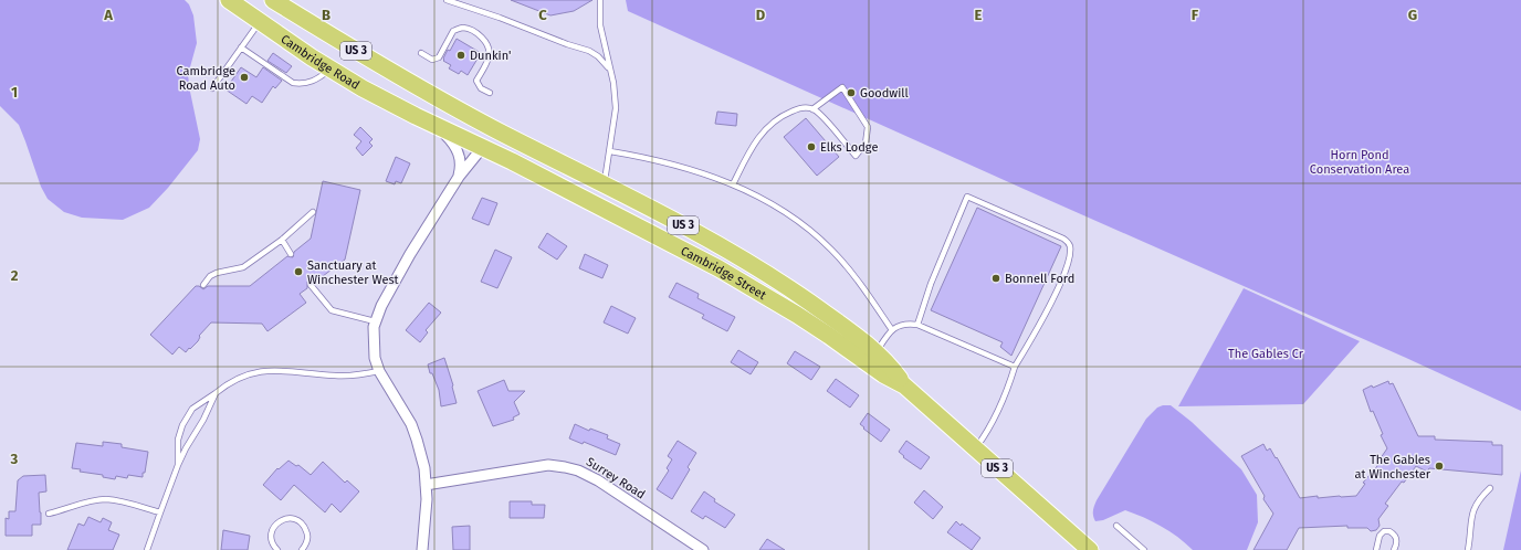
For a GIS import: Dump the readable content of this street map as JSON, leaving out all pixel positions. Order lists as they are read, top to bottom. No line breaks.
{"streets":{"highway":["US 3","Cambridge Road","Cambridge Street"],"street":["Surrey Road"]},"crossings":[["Cambridge Road","Cambridge Street"]],"parks":["Horn Pond Conservation Area","The Gables Cr"],"places":["Dunkin'","Cambridge Road Auto","Goodwill","Elks Lodge","Sanctuary at Winchester West","Bonnell Ford","The Gables at Winchester"],"grid":{"columns":["A","B","C","D","E","F","G"],"rows":["1","2","3"]}}
